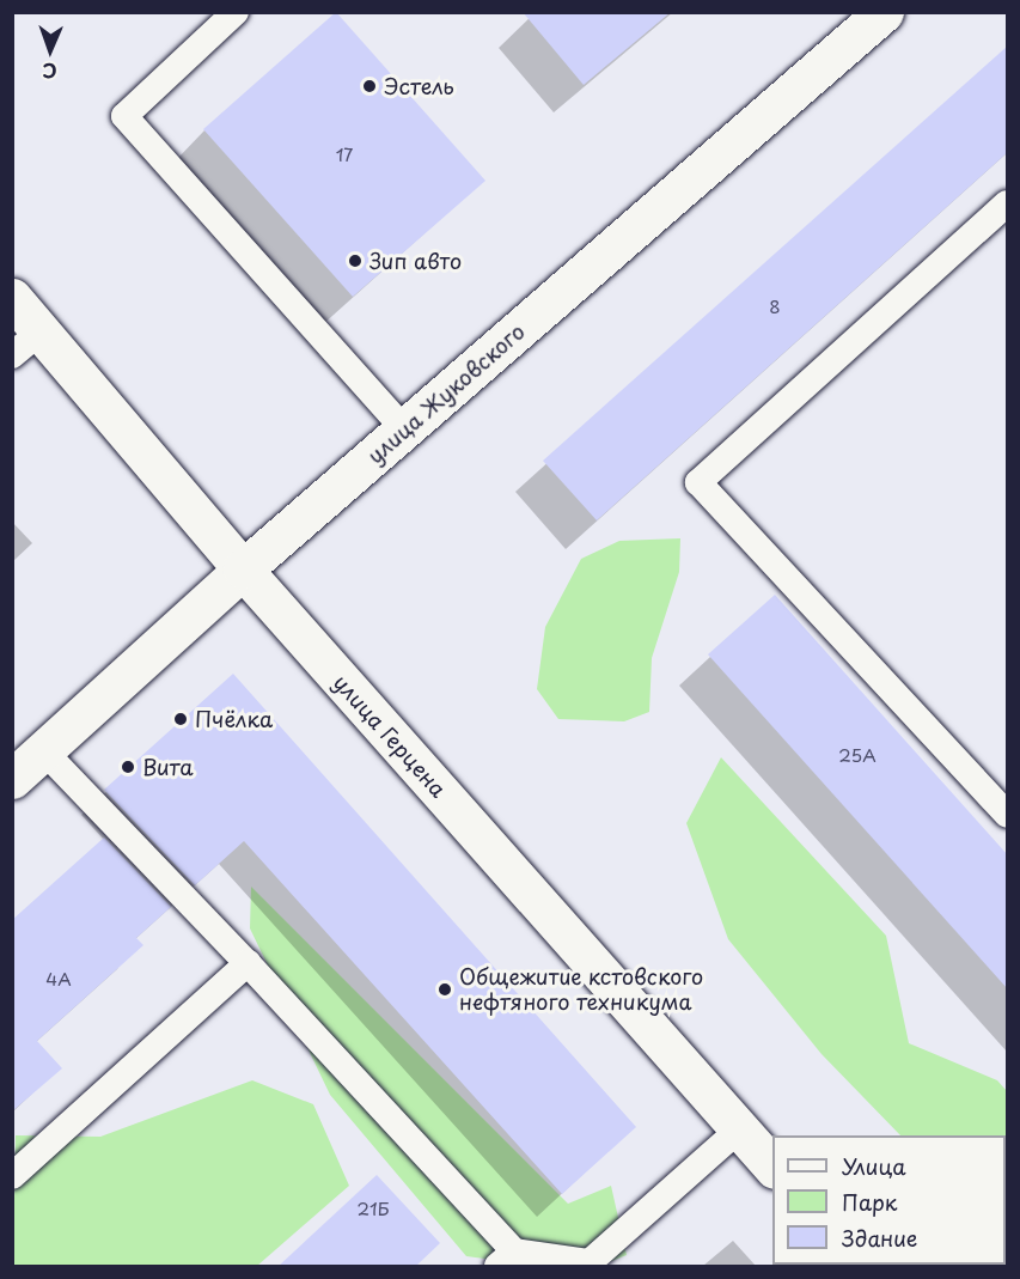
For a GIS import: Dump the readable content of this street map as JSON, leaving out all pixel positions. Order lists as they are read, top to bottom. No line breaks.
{"streets":{"street":["улица Жуковского","улица Герцена"]},"crossings":[["улица Жуковского","улица Герцена"]],"places":["Эстель","Зип авто","Пчёлка","Вита","Общежитие кстовского нефтяного техникума"],"house_numbers":["17","8","25А","4А","21Б"],"legend":["Улица","Парк","Здание"],"north":"bottom"}
